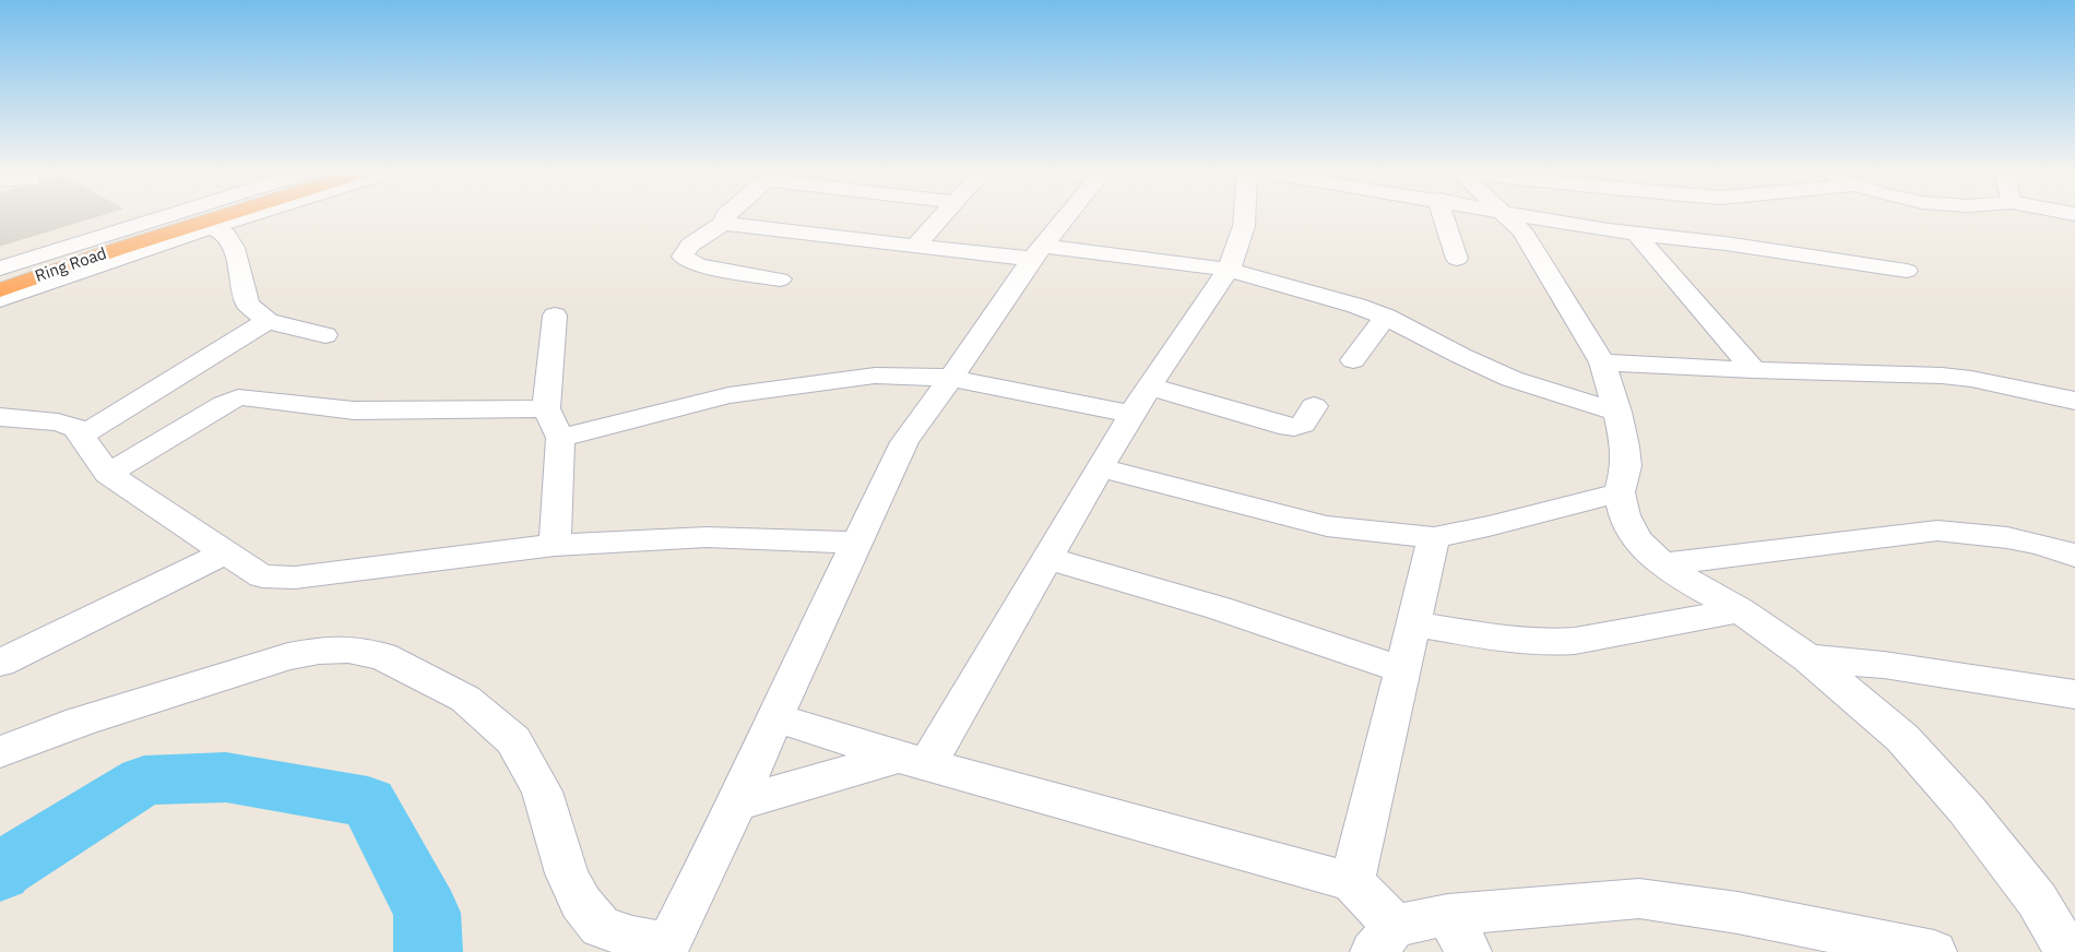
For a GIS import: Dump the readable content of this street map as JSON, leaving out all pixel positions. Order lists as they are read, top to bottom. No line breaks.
{"streets":{"highway":["Ring Road"]}}
